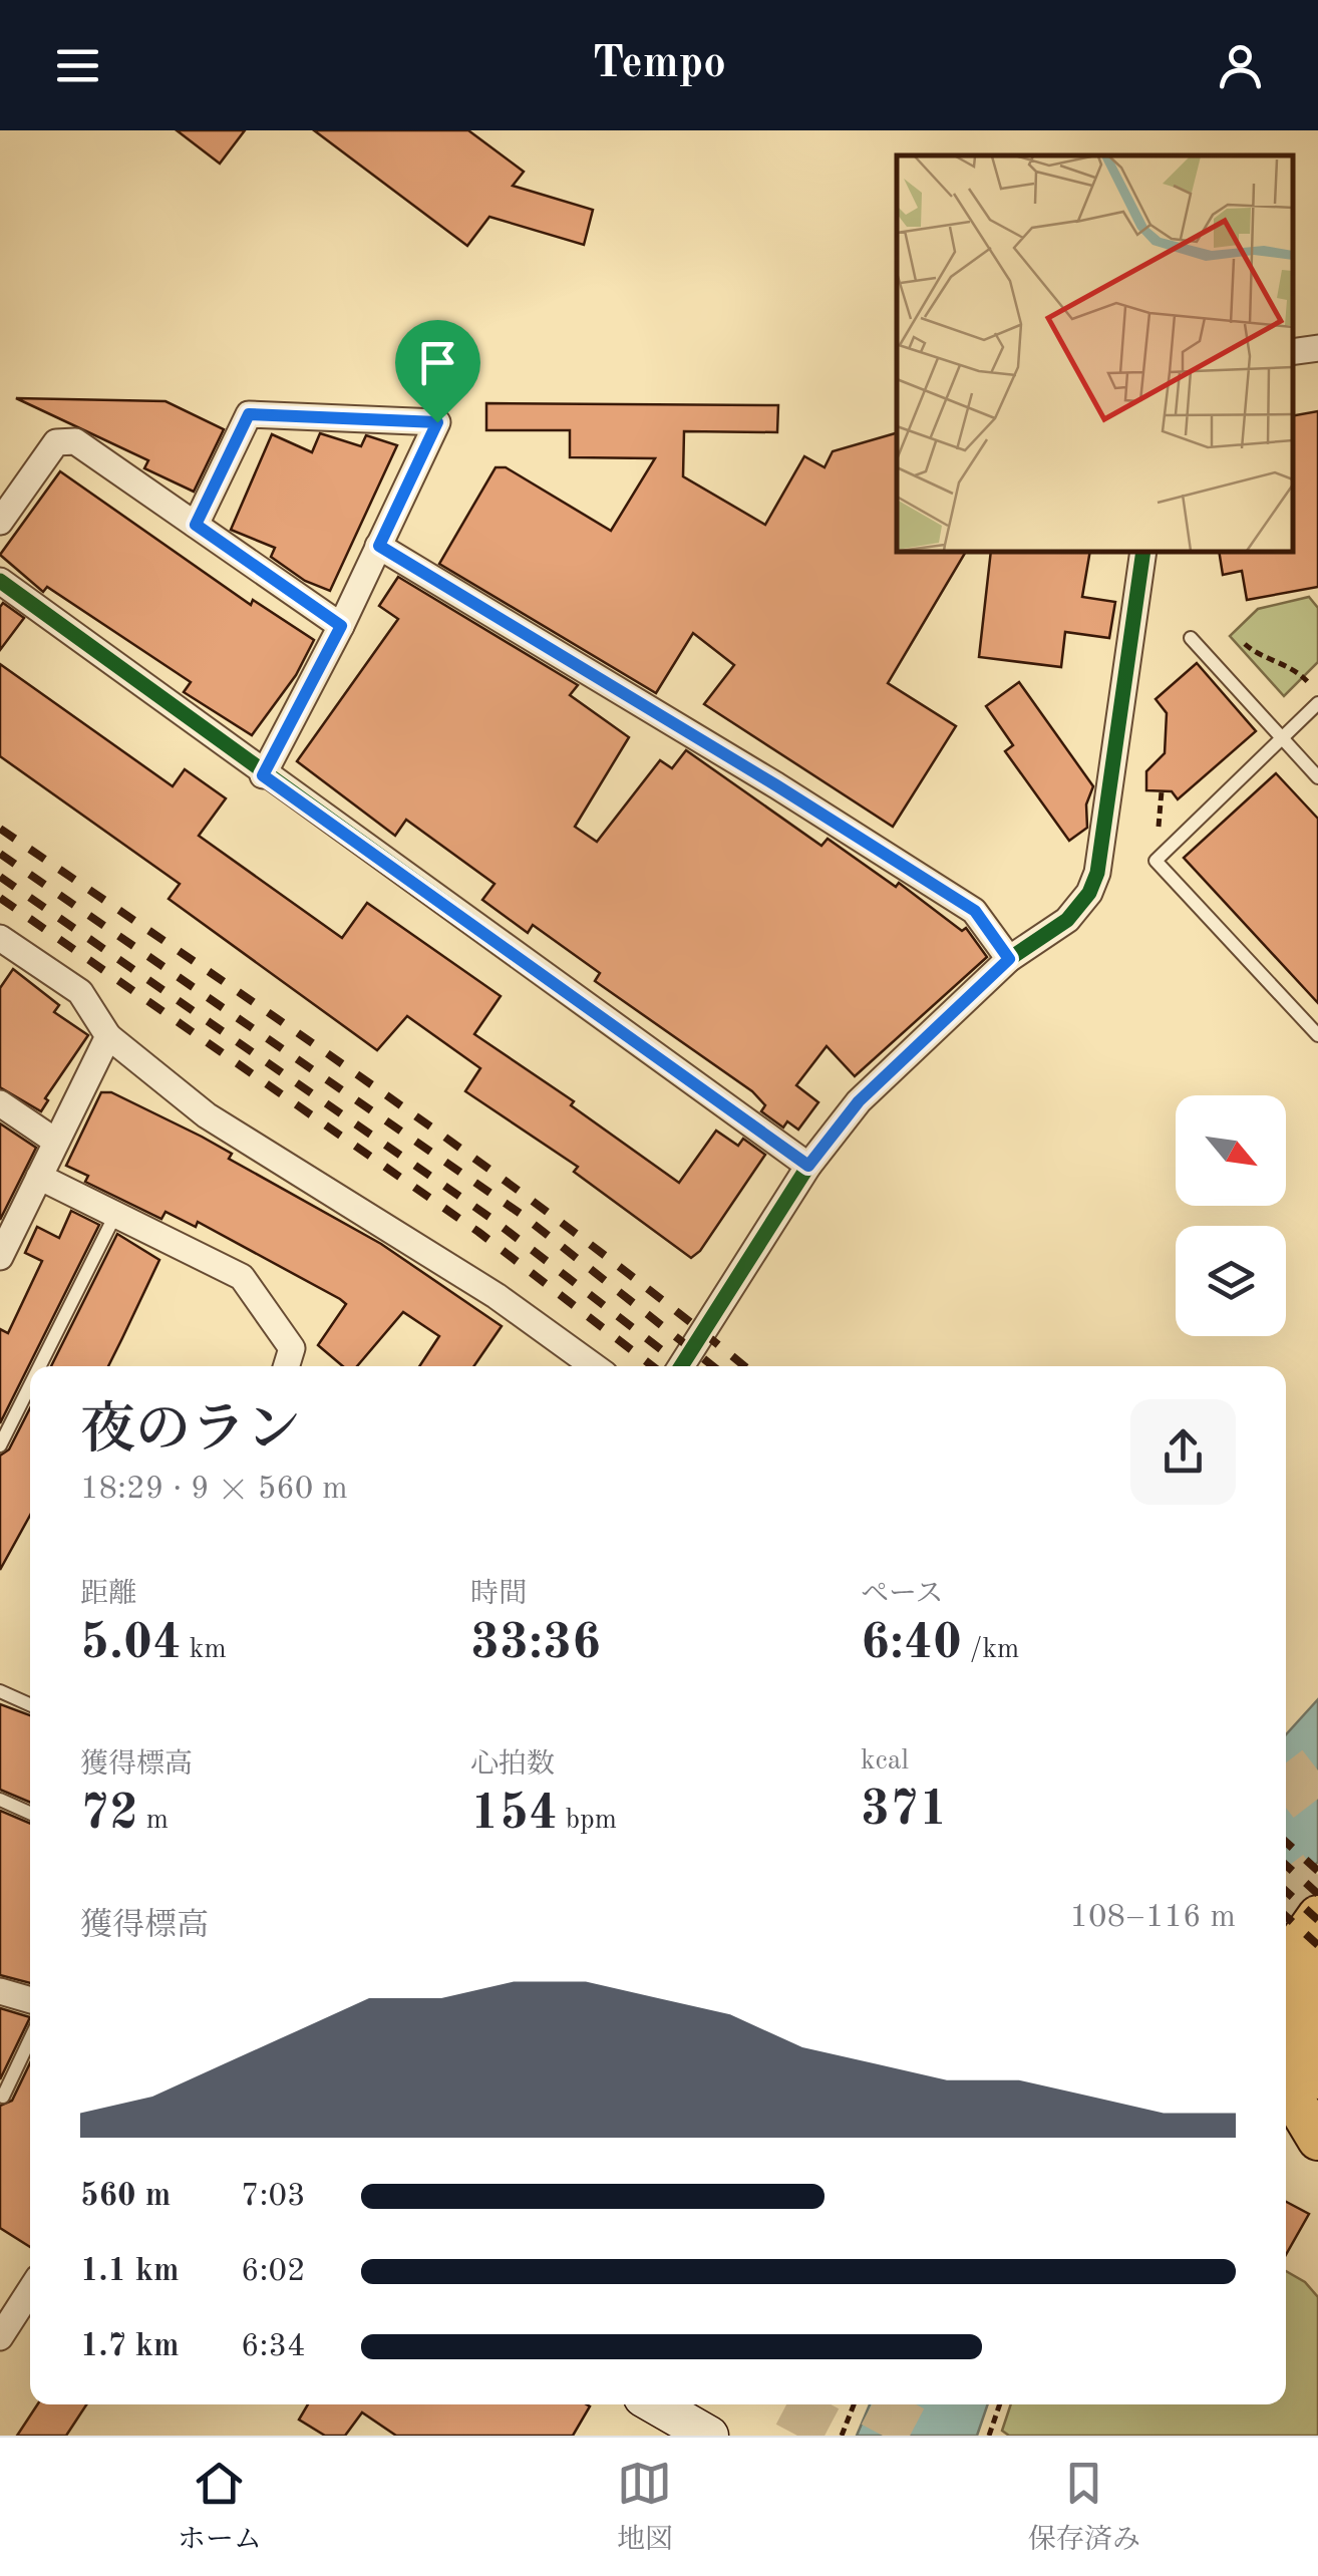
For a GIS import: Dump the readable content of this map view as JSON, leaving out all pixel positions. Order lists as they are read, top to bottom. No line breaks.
{"north":"bottom right","page":{"header":"Tempo","heading":["夜のラン","18:29 · 9 × 560 m"],"stats":[["距離","5.04 km"],["時間","33:36"],["ペース","6:40 /km"],["獲得標高","72 m"],["心拍数","154 bpm"],["kcal","371"]],"chart":["獲得標高","108–116 m"],"list":[{"name":"560 m","note":"7:03"},{"name":"1.1 km","note":"6:02"},{"name":"1.7 km","note":"6:34"}],"tabs":["ホーム","地図","保存済み"]}}
